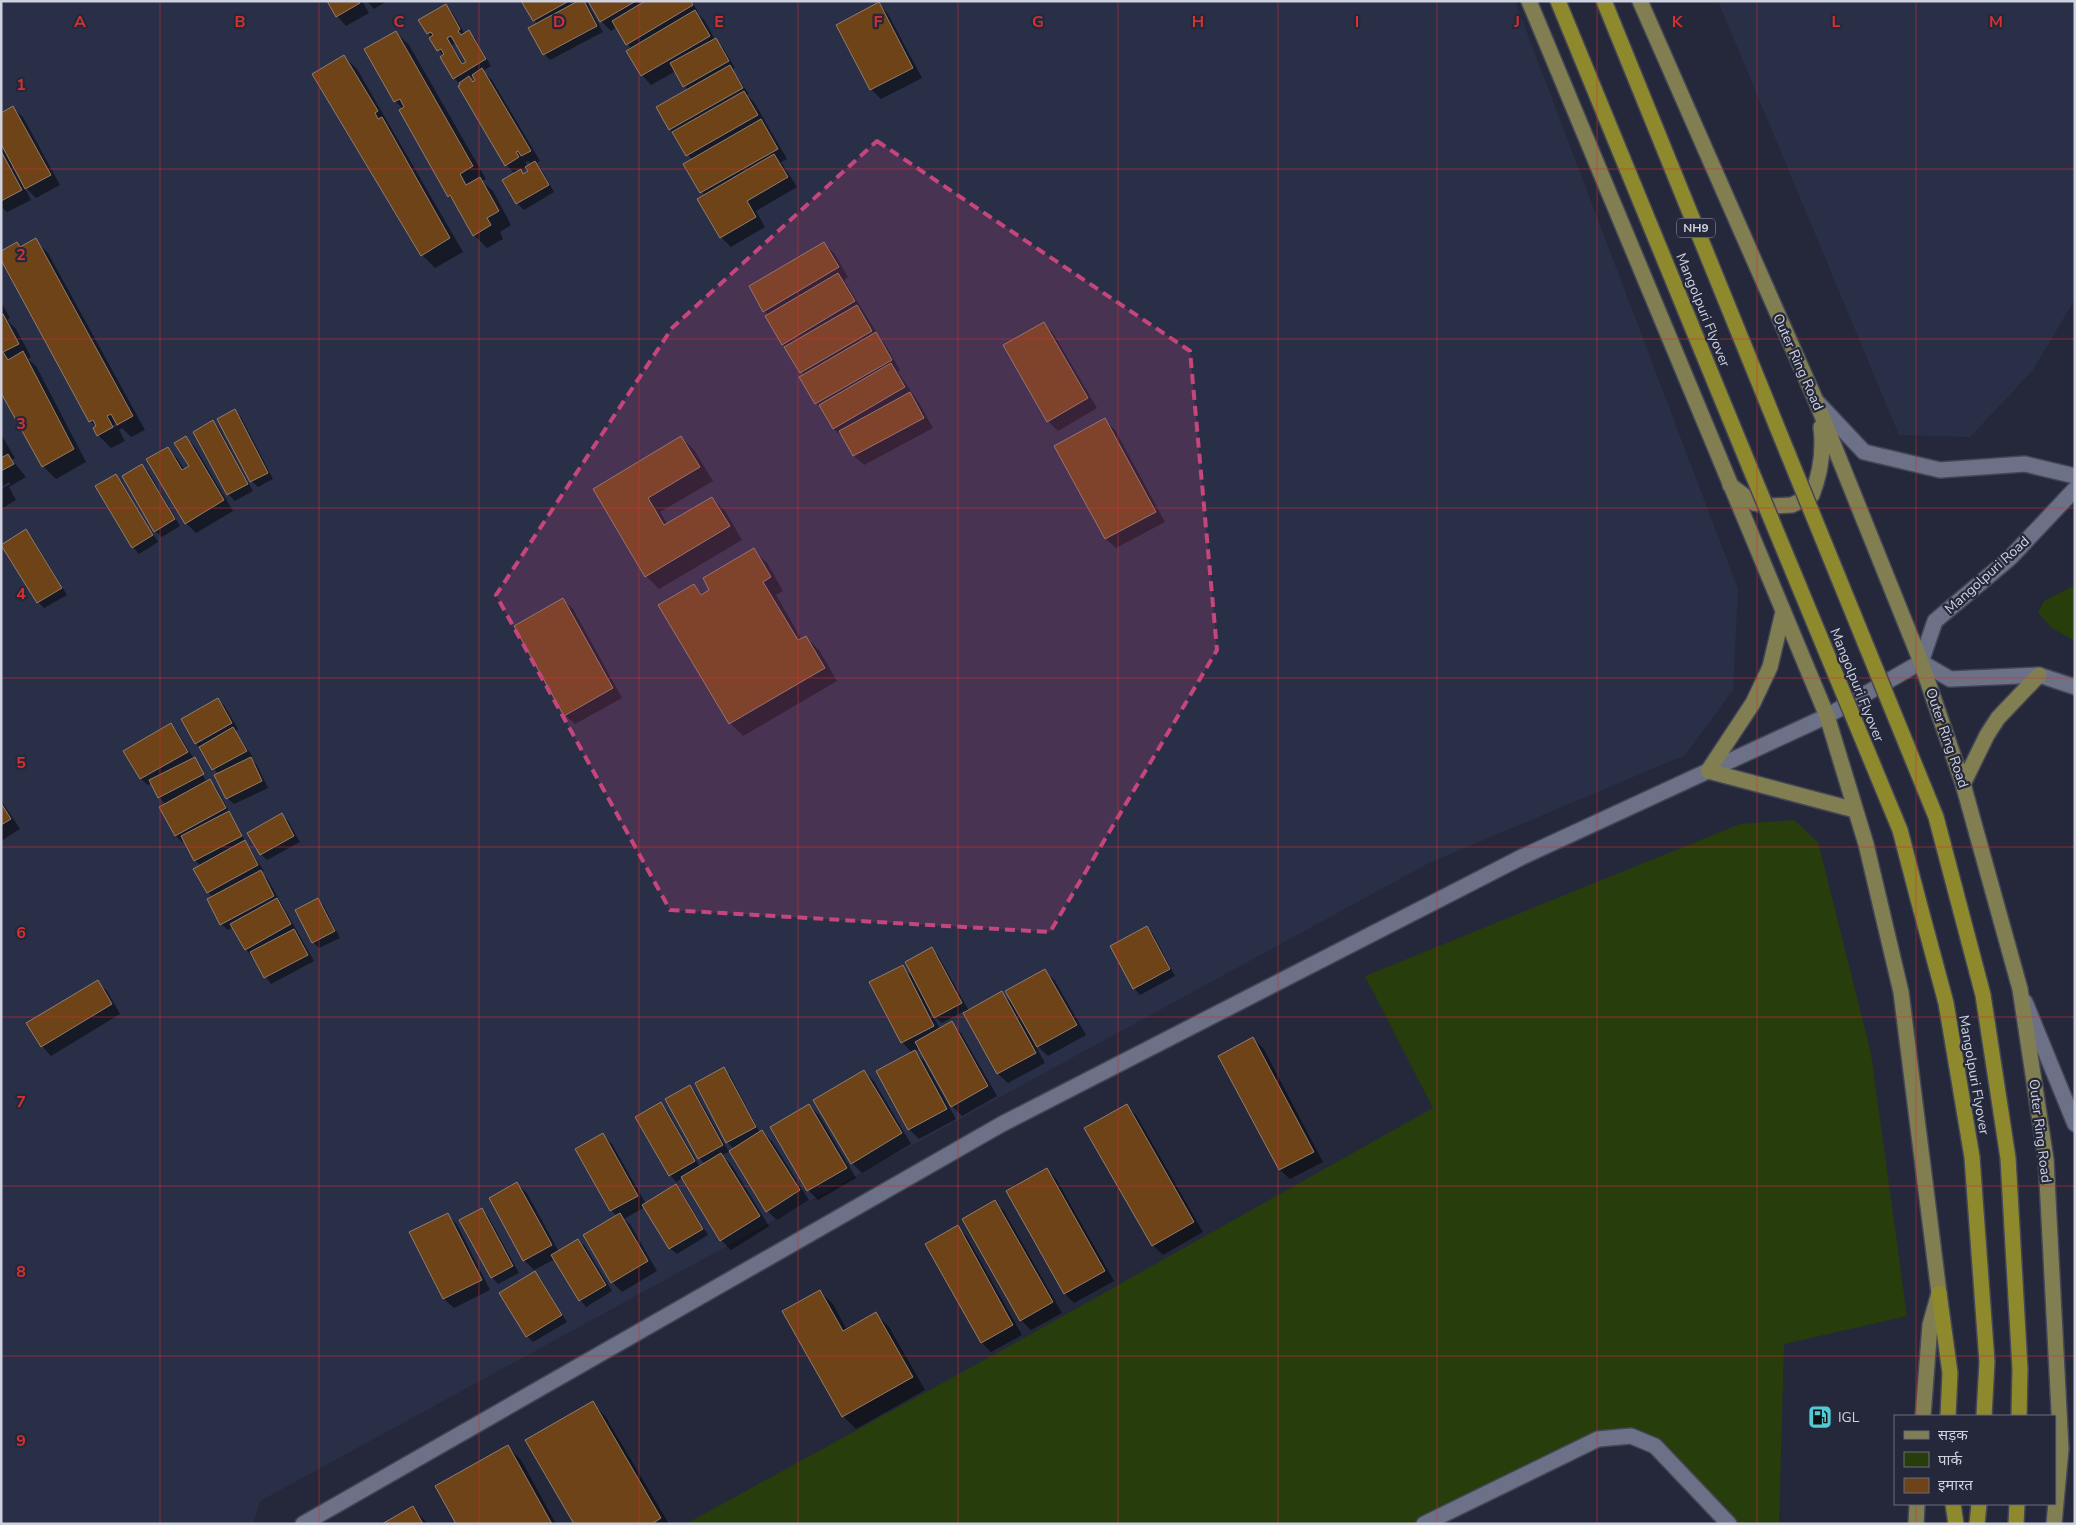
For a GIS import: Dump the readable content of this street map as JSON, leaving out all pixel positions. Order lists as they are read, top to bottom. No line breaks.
{"streets":{"highway":["NH9","Mangolpuri Flyover"],"main road":["Outer Ring Road"],"street":["Mangolpuri Road"]},"crossings":[["Outer Ring Road","Mangolpuri Road"]],"places":{"fuel station":["IGL"]},"legend":["सड़क","पार्क","इमारत"],"grid":{"columns":["A","B","C","D","E","F","G","H","I","J","K","L","M"],"rows":["1","2","3","4","5","6","7","8","9"]}}
